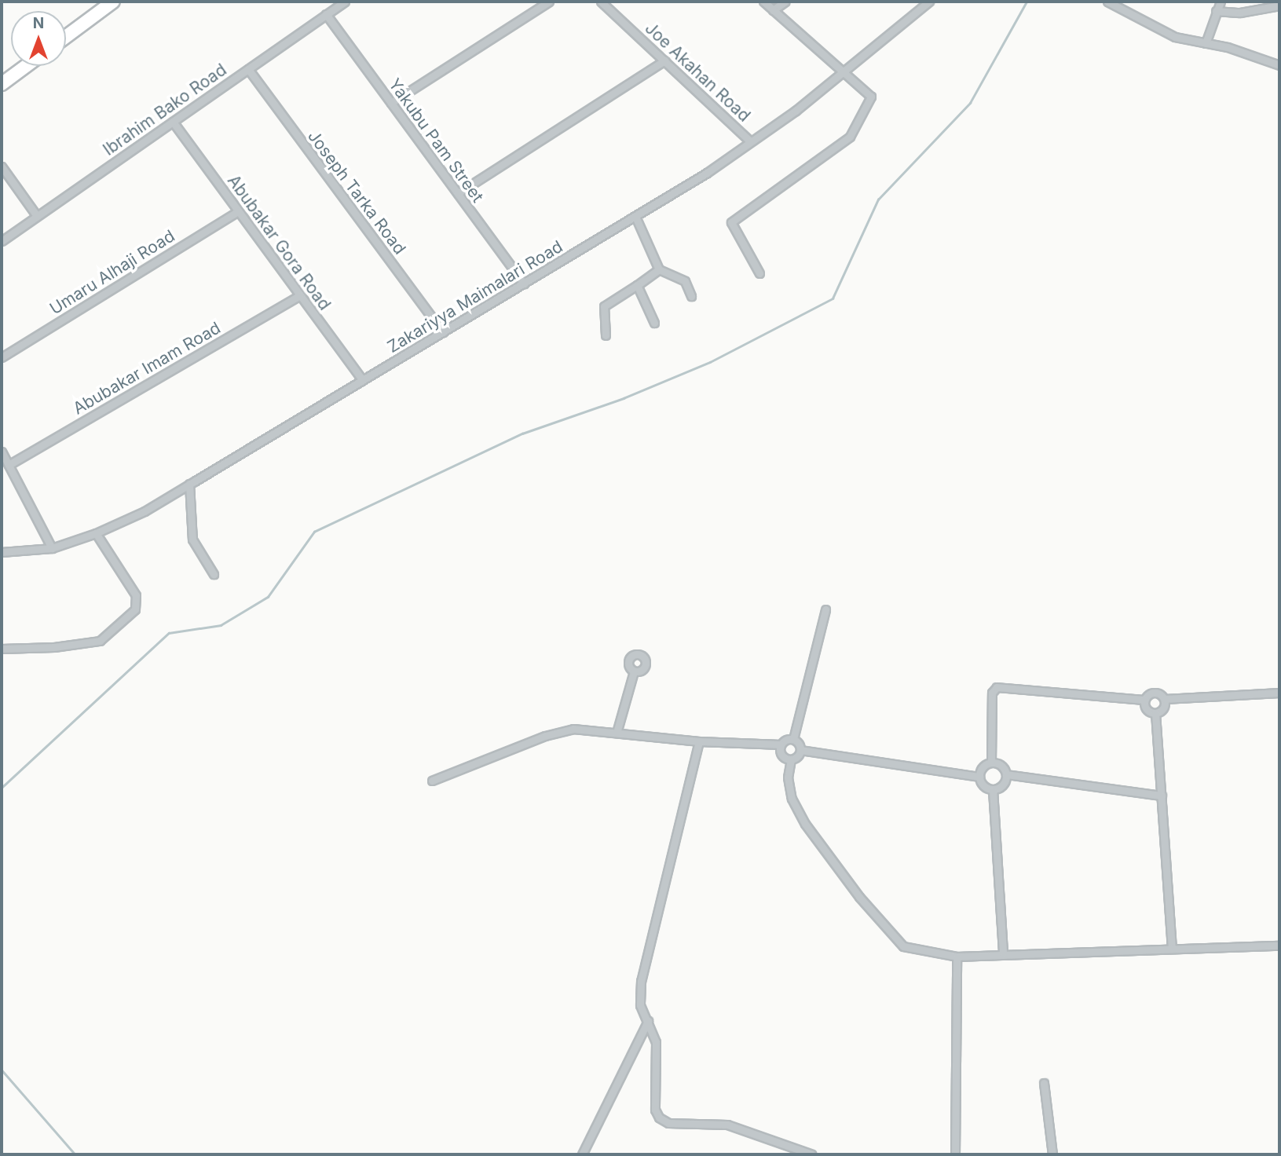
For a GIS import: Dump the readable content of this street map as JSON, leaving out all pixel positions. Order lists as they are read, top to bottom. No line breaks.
{"streets":{"street":["Joe Akahan Road","Ibrahim Bako Road","Yakubu Pam Street","Joseph Tarka Road","Abubakar Gora Road","Umaru Alhaji Road","Zakariyya Maimalari Road","Abubakar Imam Road"]},"crossings":[["Joe Akahan Road","Zakariyya Maimalari Road"],["Ibrahim Bako Road","Yakubu Pam Street"],["Ibrahim Bako Road","Joseph Tarka Road"],["Ibrahim Bako Road","Abubakar Gora Road"],["Yakubu Pam Street","Zakariyya Maimalari Road"],["Joseph Tarka Road","Zakariyya Maimalari Road"],["Abubakar Gora Road","Umaru Alhaji Road"],["Abubakar Gora Road","Zakariyya Maimalari Road"],["Abubakar Gora Road","Abubakar Imam Road"]],"north":"top"}
